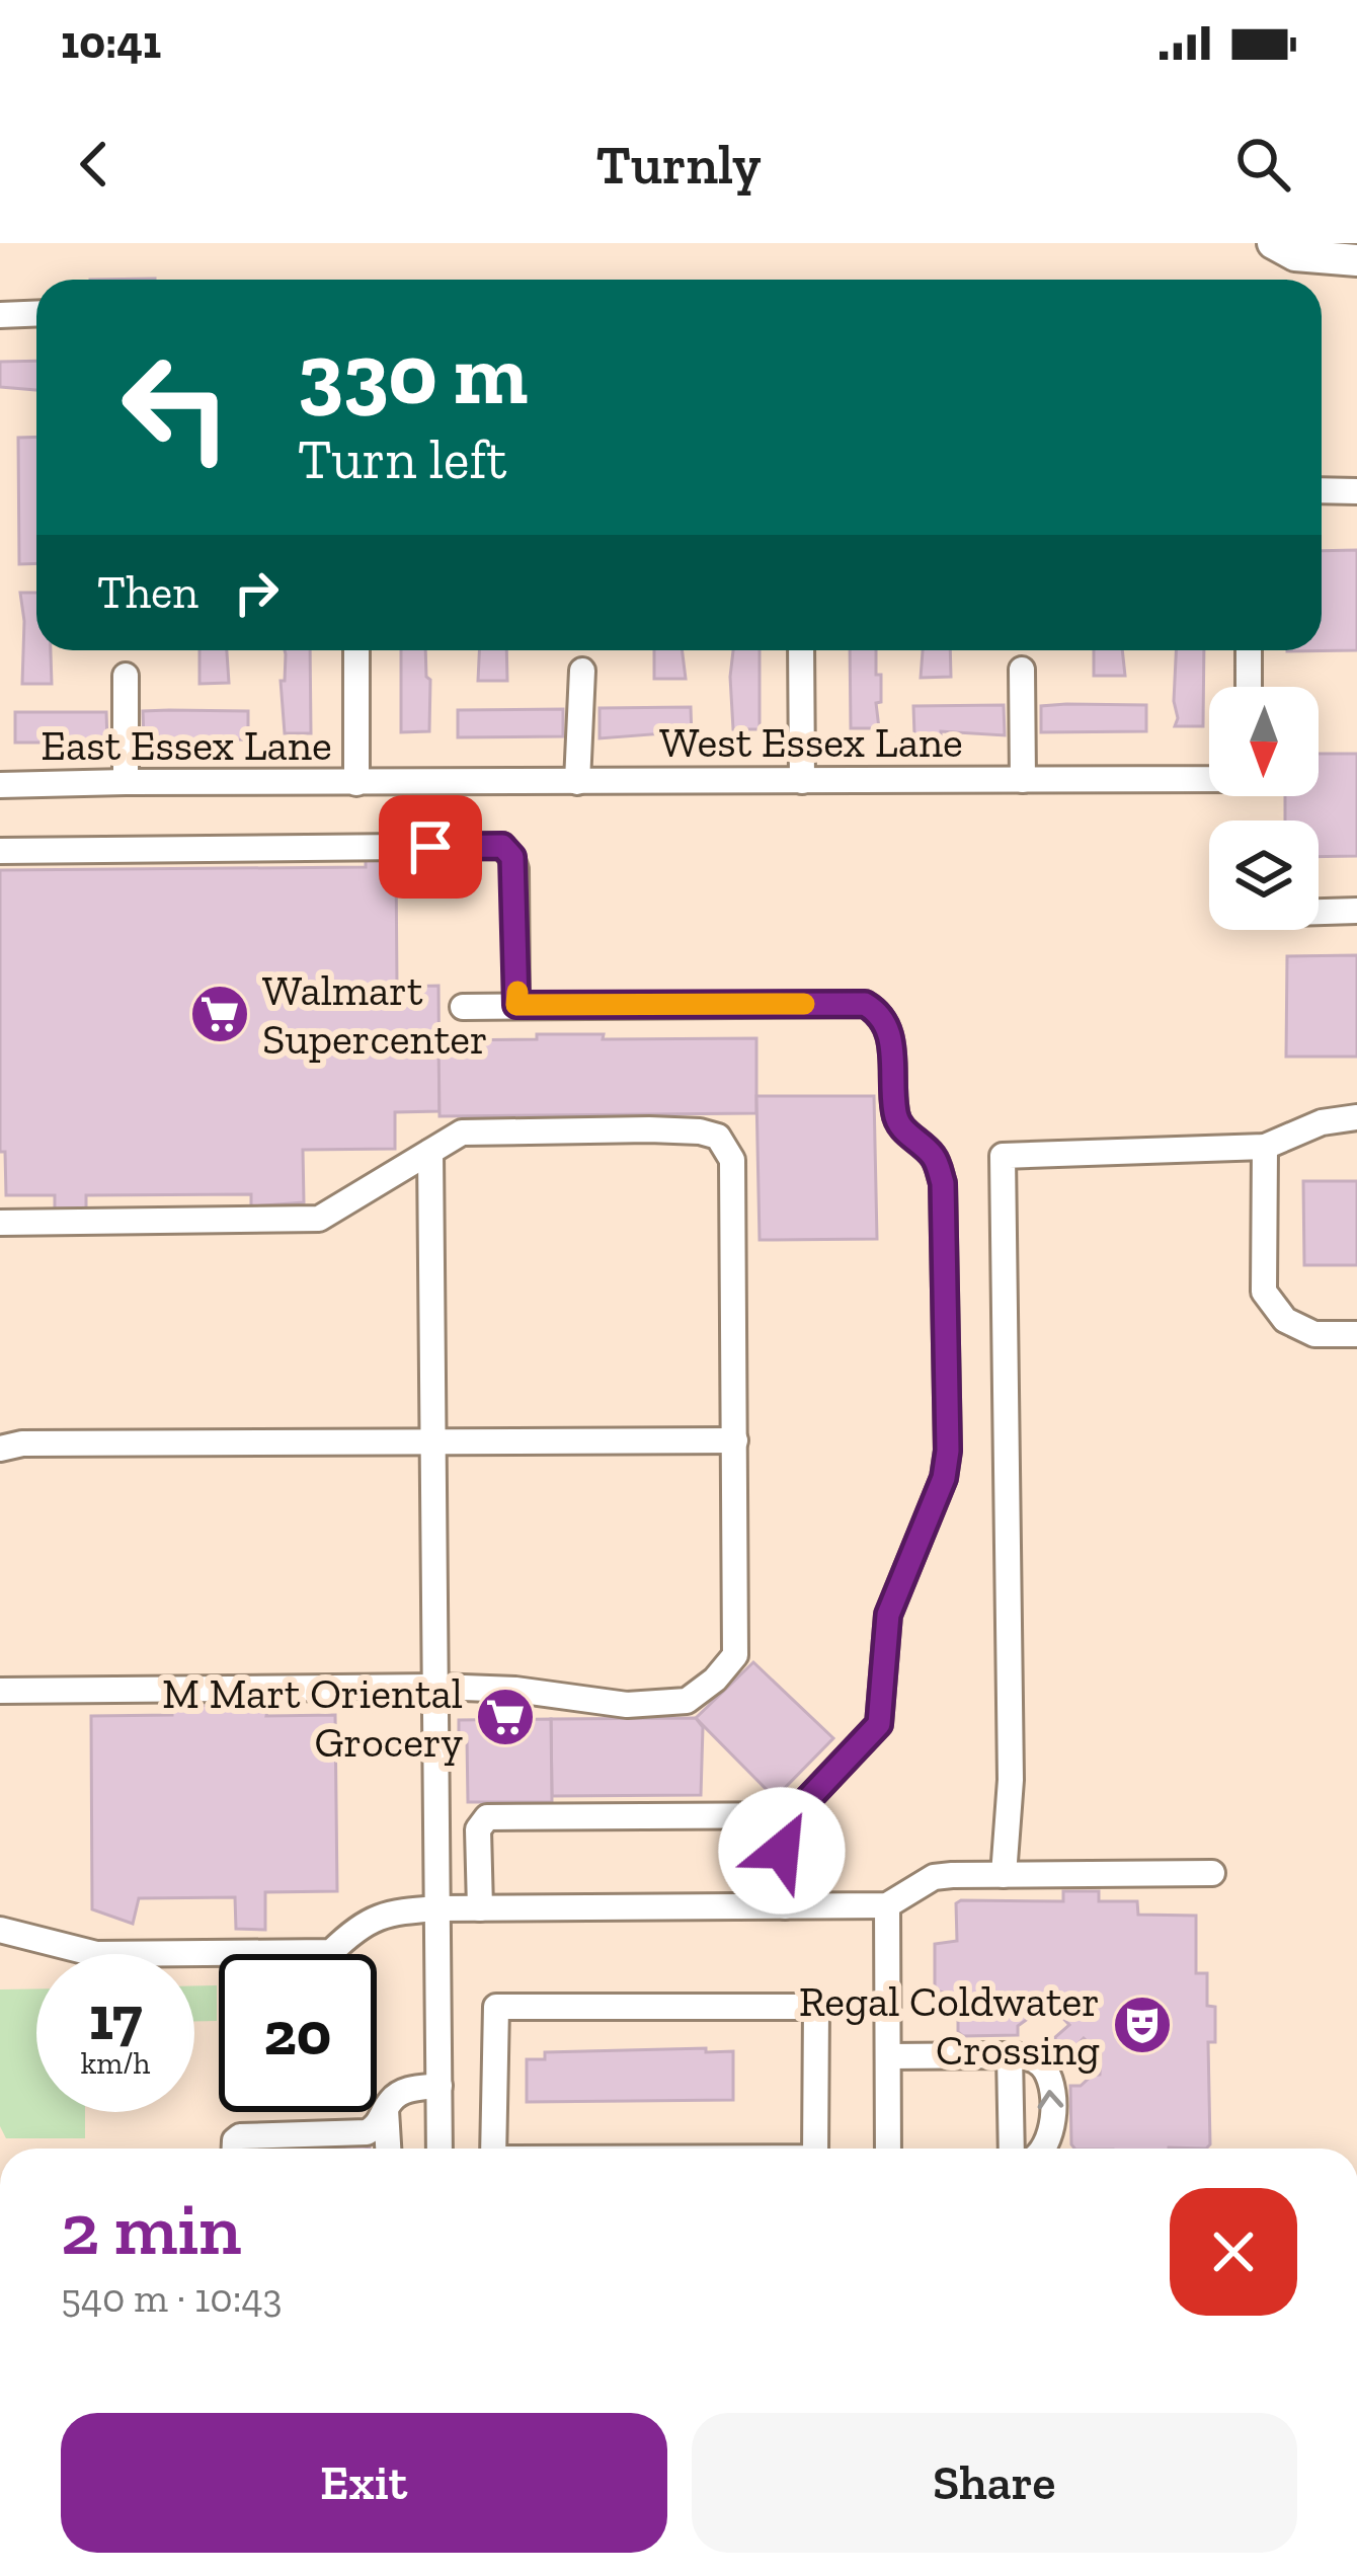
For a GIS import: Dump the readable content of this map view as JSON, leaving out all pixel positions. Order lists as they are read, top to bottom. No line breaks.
{"streets":{"street":["West Essex Lane","East Essex Lane"]},"crossings":[["West Essex Lane","East Essex Lane"]],"places":{"supermarket":["Walmart Supercenter","M Mart Oriental Grocery"],"theatre":["Regal Coldwater Crossing"]},"north":"bottom","page":{"status":"10:41","header":"Turnly","turn":["330 m","Turn left"],"then":"Then","speed":"17 km/h","limit":"20","heading":["2 min","540 m · 10:43"],"buttons":["Exit","Share"]}}
